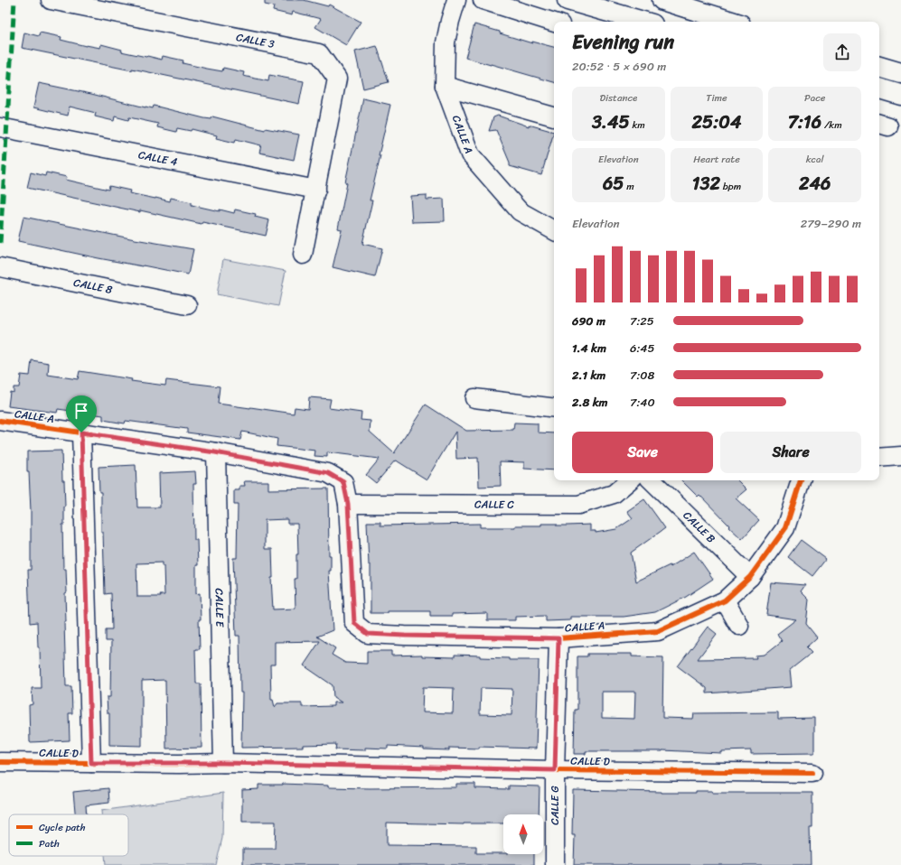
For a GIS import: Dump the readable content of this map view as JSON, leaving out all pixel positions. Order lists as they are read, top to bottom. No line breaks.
{"streets":{"street":["CALLE 3","CALLE A","CALLE 4","CALLE 8","CALLE C","CALLE B","CALLE E","CALLE D","CALLE G"]},"crossings":[["CALLE 3","CALLE 4"],["CALLE A","CALLE C"],["CALLE A","CALLE B"],["CALLE A","CALLE E"],["CALLE A","CALLE G"],["CALLE E","CALLE D"],["CALLE D","CALLE G"]],"legend":["Cycle path","Path"],"north":"top","page":{"heading":["Evening run","20:52 · 5 × 690 m"],"stats":[["Distance","3.45 km"],["Time","25:04"],["Pace","7:16 /km"],["Elevation","65 m"],["Heart rate","132 bpm"],["kcal","246"]],"chart":["Elevation","279–290 m"],"list":[{"name":"690 m","note":"7:25"},{"name":"1.4 km","note":"6:45"},{"name":"2.1 km","note":"7:08"},{"name":"2.8 km","note":"7:40"}],"buttons":["Save","Share"]}}
